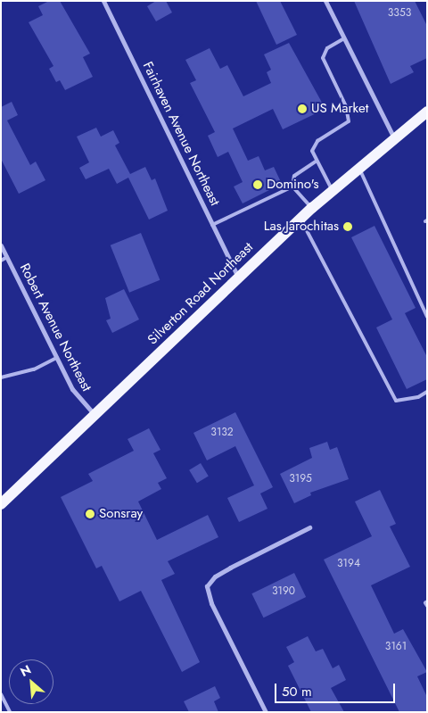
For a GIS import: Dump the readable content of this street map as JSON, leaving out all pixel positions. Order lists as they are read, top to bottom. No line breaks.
{"streets":{"main road":["Silverton Road Northeast"],"street":["Fairhaven Avenue Northeast","Robert Avenue Northeast"]},"crossings":[["Fairhaven Avenue Northeast","Silverton Road Northeast"],["Silverton Road Northeast","Robert Avenue Northeast"]],"places":["US Market","Domino's","Las Jarochitas","Sonsray"],"house_numbers":["3353","3132","3195","3194","3190","3161"],"scale_bar":"50 m","north":"top left"}
